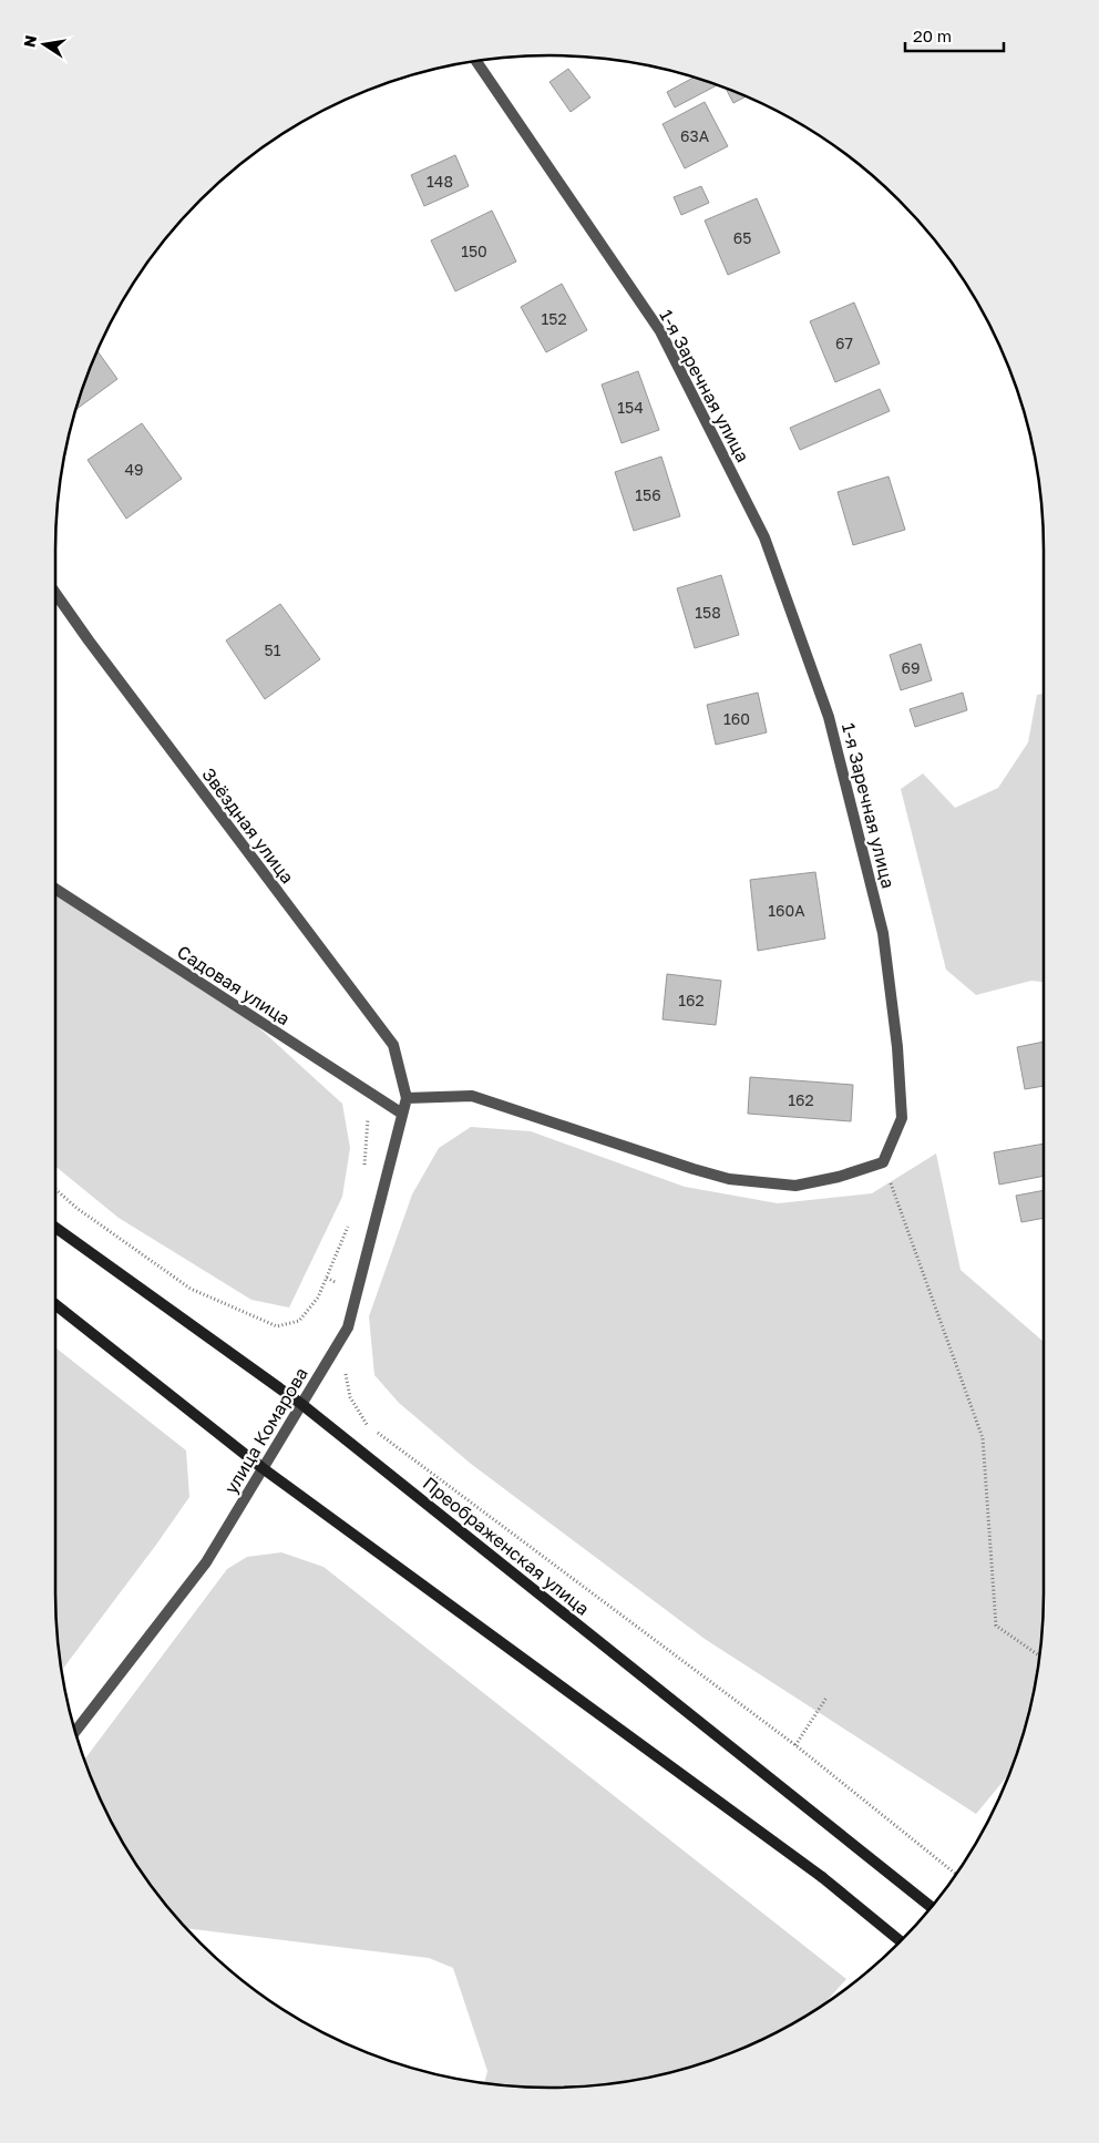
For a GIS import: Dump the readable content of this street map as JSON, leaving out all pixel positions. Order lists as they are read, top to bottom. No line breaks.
{"streets":{"main road":["Преображенская улица"],"street":["1-я Заречная улица","Звёздная улица","Садовая улица","улица Комарова"]},"crossings":[["Звёздная улица","улица Комарова"],["Садовая улица","улица Комарова"],["улица Комарова","Преображенская улица"]],"house_numbers":["63А","148","65","150","152","67","154","49","156","158","51","69","160","160А","162","162"],"scale_bar":"20 m","north":"left"}
